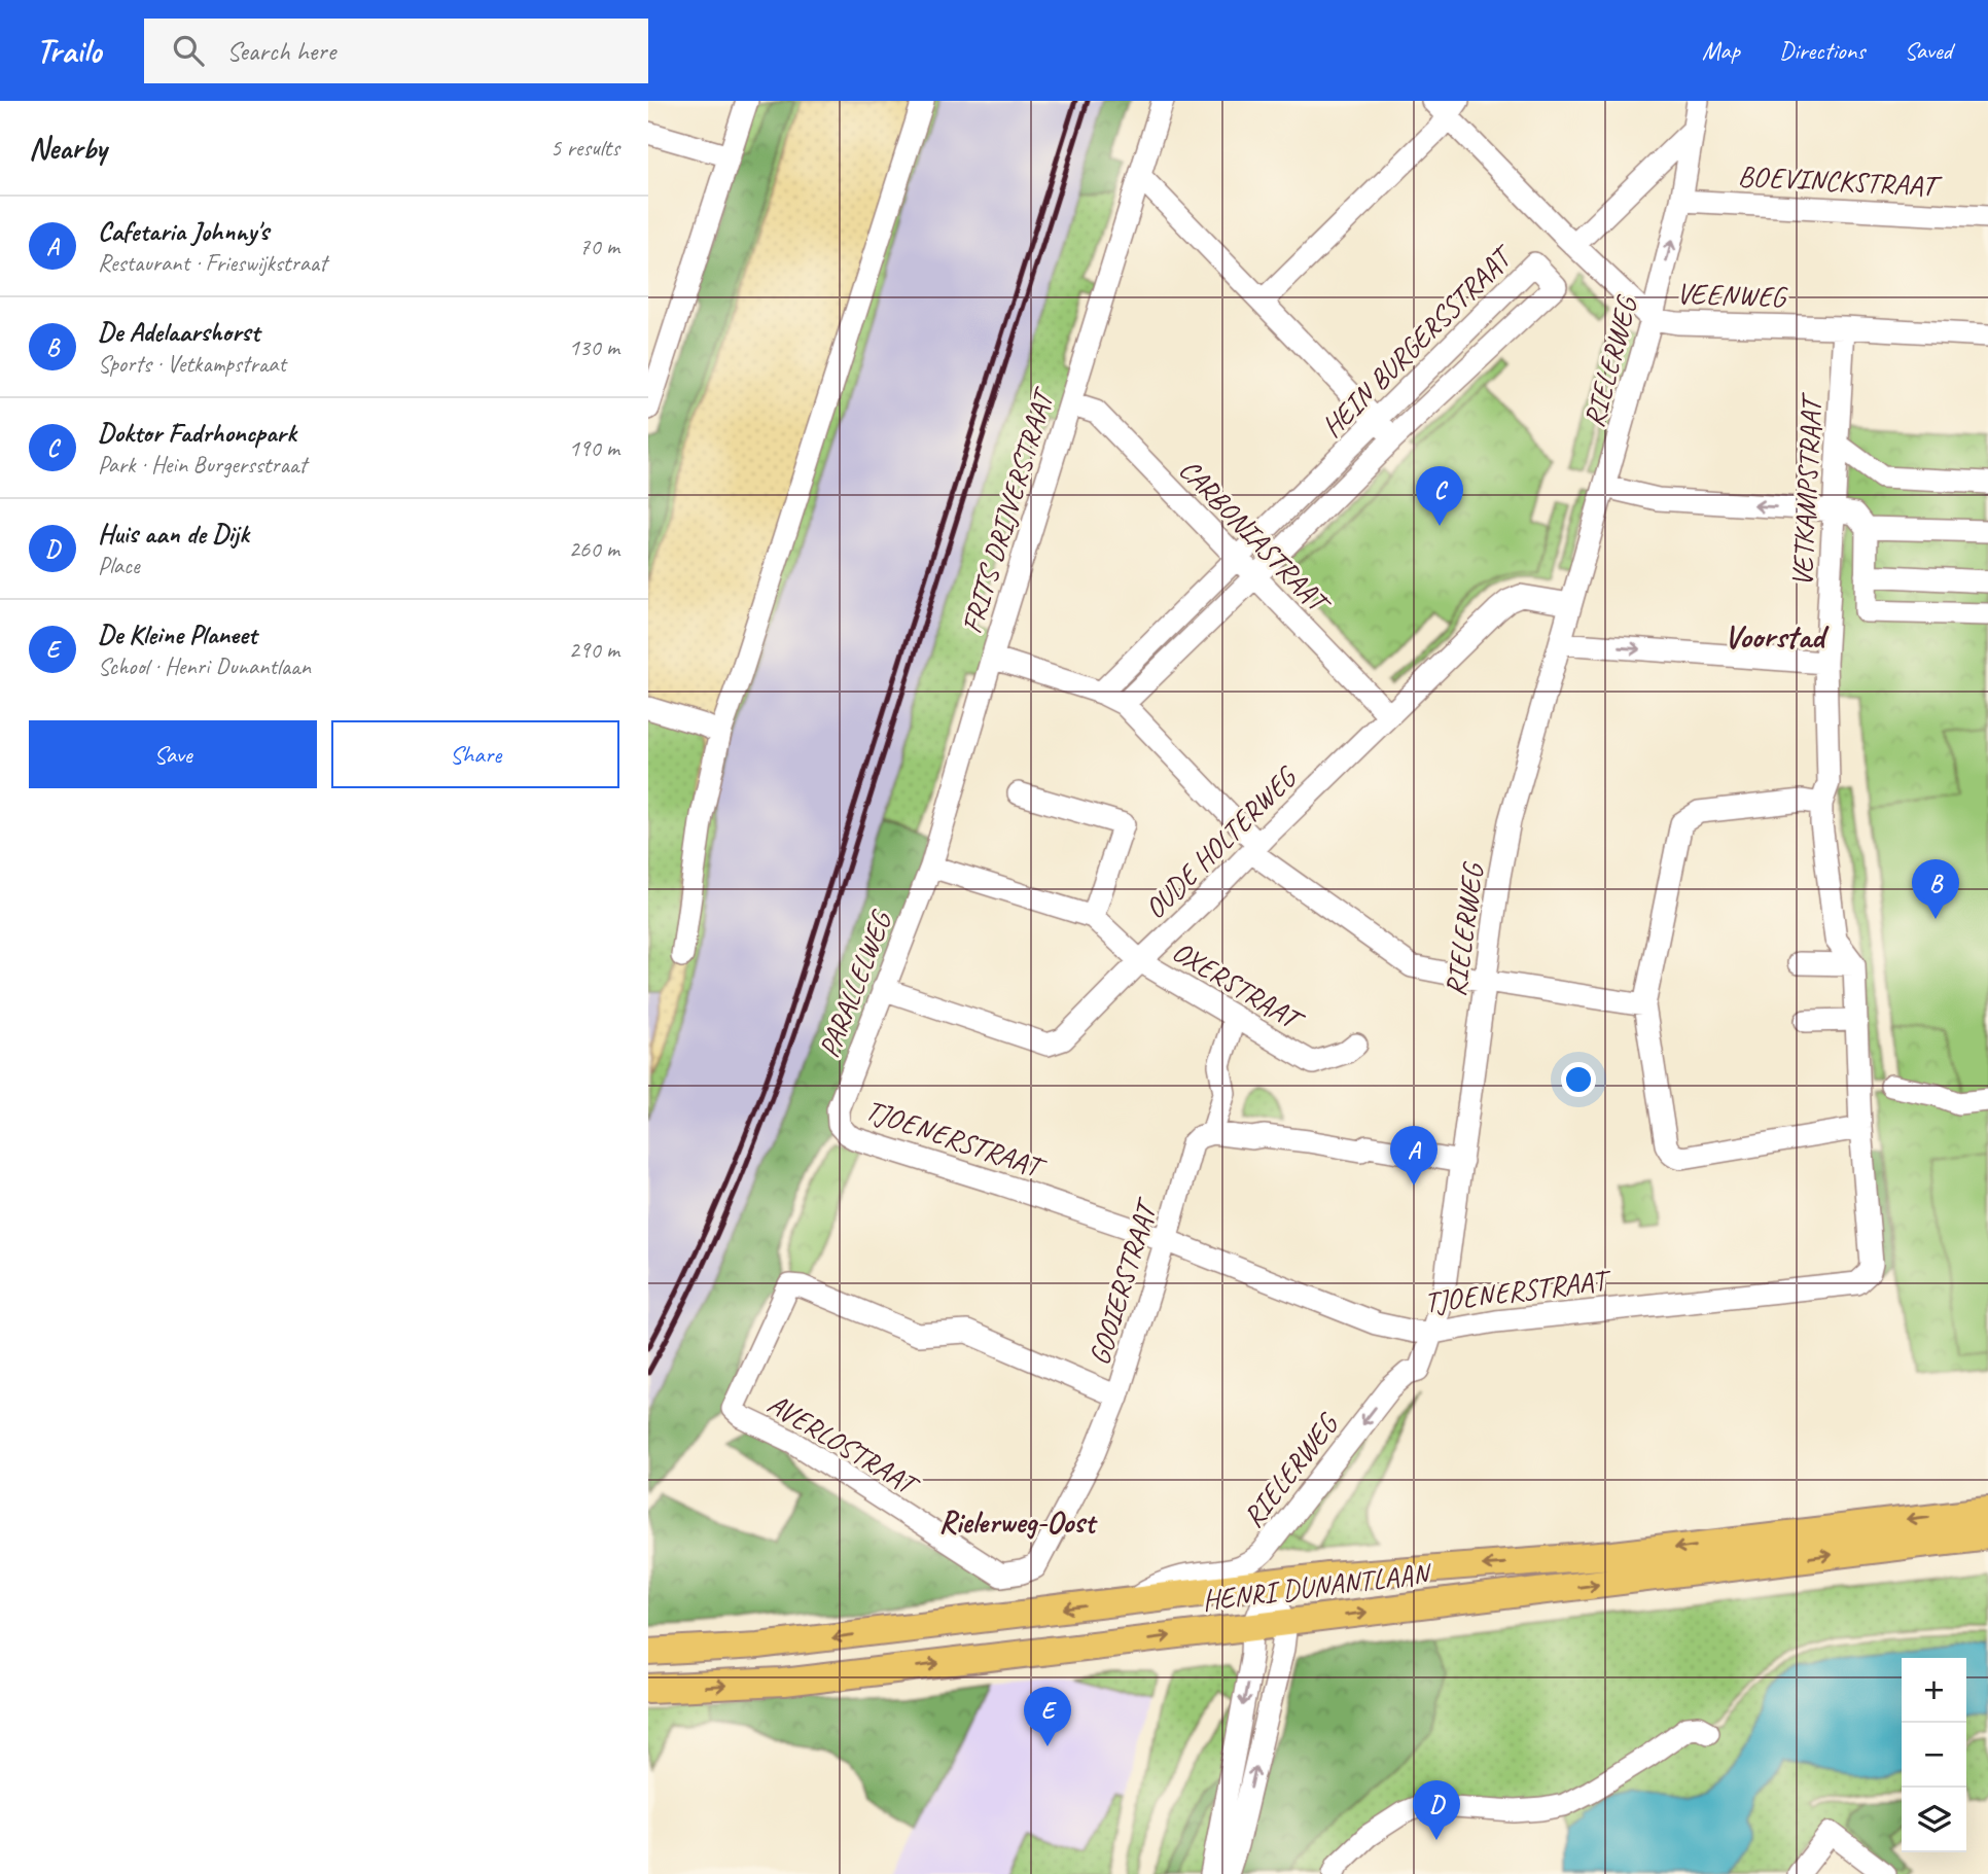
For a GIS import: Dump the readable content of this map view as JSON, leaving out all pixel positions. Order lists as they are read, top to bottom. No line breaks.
{"streets":{"main road":["HENRI DUNANTLAAN"],"street":["BOEVINCKSTRAAT","VEENWEG","HEIN BURGERSSTRAAT","RIELERWEG","VETKAMPSTRAAT","FRITS DRIJVERSTRAAT","CARBONIASTRAAT","OUDE HOLTERWEG","OXERSTRAAT","PARALLELWEG","TJOENERSTRAAT","GOOIERSTRAAT","AVERLOSTRAAT"]},"crossings":[["BOEVINCKSTRAAT","RIELERWEG"],["VEENWEG","RIELERWEG"],["VEENWEG","VETKAMPSTRAAT"],["HEIN BURGERSSTRAAT","CARBONIASTRAAT"],["RIELERWEG","OUDE HOLTERWEG"],["RIELERWEG","TJOENERSTRAAT"],["RIELERWEG","HENRI DUNANTLAAN"],["FRITS DRIJVERSTRAAT","CARBONIASTRAAT"],["FRITS DRIJVERSTRAAT","OXERSTRAAT"],["FRITS DRIJVERSTRAAT","PARALLELWEG"],["CARBONIASTRAAT","OUDE HOLTERWEG"],["OUDE HOLTERWEG","OXERSTRAAT"],["OUDE HOLTERWEG","PARALLELWEG"],["OXERSTRAAT","PARALLELWEG"],["OXERSTRAAT","GOOIERSTRAAT"],["PARALLELWEG","TJOENERSTRAAT"],["TJOENERSTRAAT","GOOIERSTRAAT"],["GOOIERSTRAAT","AVERLOSTRAAT"]],"districts":["Voorstad","Rielerweg-Oost"],"page":{"header":"Trailo","search":"Search here","nav":["Map","Directions","Saved"],"heading":["Nearby","5 results"],"list":[{"mark":"A","name":"Cafetaria Johnny's","note":"Restaurant · Frieswijkstraat","value":"70 m"},{"mark":"B","name":"De Adelaarshorst","note":"Sports · Vetkampstraat","value":"130 m"},{"mark":"C","name":"Doktor Fadrhoncpark","note":"Park · Hein Burgersstraat","value":"190 m"},{"mark":"D","name":"Huis aan de Dijk","note":"Place","value":"260 m"},{"mark":"E","name":"De Kleine Planeet","note":"School · Henri Dunantlaan","value":"290 m"}],"pins":["C","B","A","E","D"],"buttons":["Save","Share"],"map_buttons":["+","−"]}}
